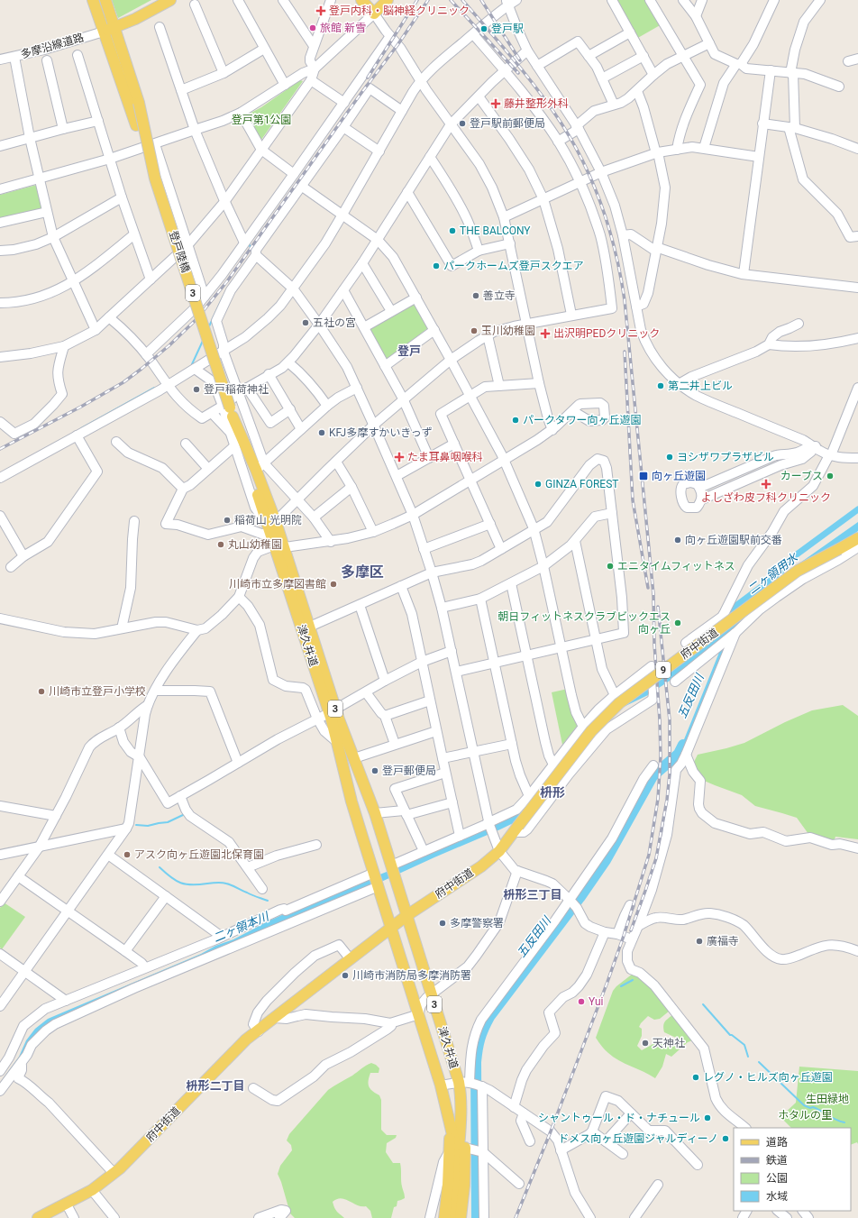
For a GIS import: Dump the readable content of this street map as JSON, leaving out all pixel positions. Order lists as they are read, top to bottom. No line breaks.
{"streets":{"main road":["登戸陸橋","3","府中街道","津久井道","9"],"street":["多摩沿線道路"]},"crossings":[["多摩沿線道路","3"],["登戸陸橋","3"],["登戸陸橋","津久井道"],["3","津久井道"],["府中街道","津久井道"]],"districts":["登戸","多摩区","枡形","枡形三丁目","枡形二丁目"],"water":["二ヶ領用水","五反田川","二ヶ領本川"],"parks":["登戸第1公園","生田緑地","ホタルの里"],"places":{"health":["登戸内科・脳神経クリニック","藤井整形外科","出沢明PEDクリニック","たま耳鼻咽喉科","よしざわ皮フ科クリニック"],"other":["旅館 新雪","登戸駅","登戸駅前郵便局","THE BALCONY","パークホームズ登戸スクエア","善立寺","五社の宮","玉川幼稚園","第二井上ビル","登戸稲荷神社","パークタワー向ヶ丘遊園","KFJ多摩すかいきっず","ヨシザワプラザビル","カーブス","GINZA FOREST","稲荷山 光明院","向ヶ丘遊園駅前交番","丸山幼稚園","エニタイムフィットネス","川崎市立多摩図書館","朝日フィットネスクラブビックエス 向ヶ丘","川崎市立登戸小学校","登戸郵便局","アスク向ヶ丘遊園北保育園","多摩警察署","廣福寺","川崎市消防局多摩消防署","Yui","天神社","レグノ・ヒルズ向ヶ丘遊園","シャントゥール・ド・ナチュール","ドメス向ヶ丘遊園ジャルディーノ"],"transit":["向ヶ丘遊園"]},"legend":["道路","鉄道","公園","水域"]}
